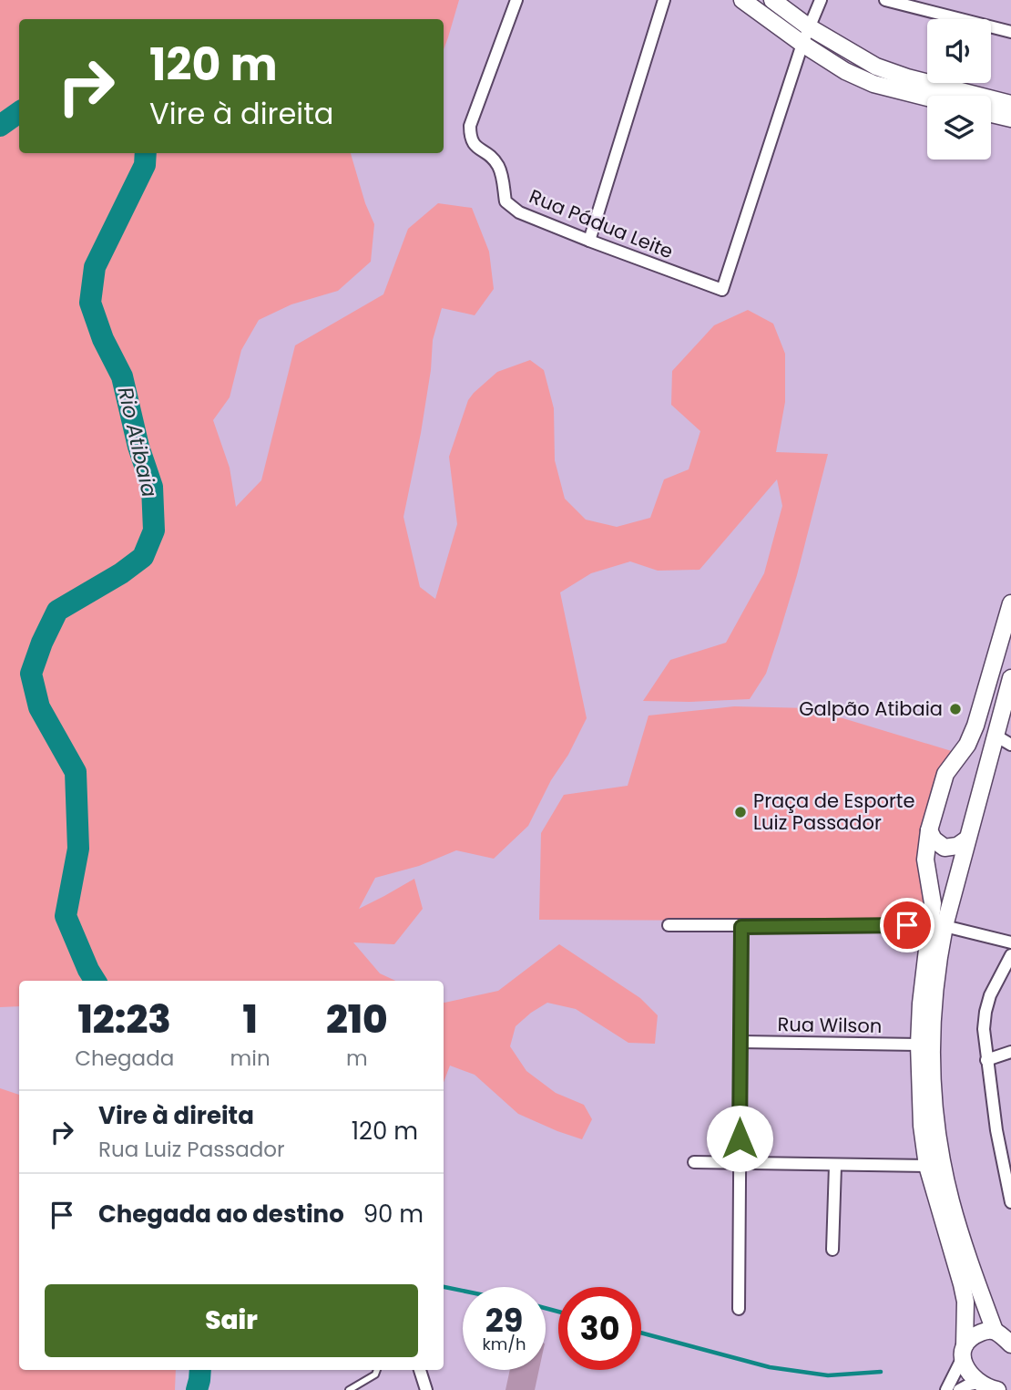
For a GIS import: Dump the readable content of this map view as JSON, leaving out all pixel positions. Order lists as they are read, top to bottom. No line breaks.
{"streets":{"street":["Rua Pádua Leite","Rua Wilson"]},"water":["Rio Atibaia"],"places":["Galpão Atibaia","Praça de Esporte Luiz Passador"],"page":{"turn":["120 m","Vire à direita"],"eta":["12:23","Chegada","1","min","210","m"],"list":[{"name":"Vire à direita","note":"Rua Luiz Passador","value":"120 m"},{"name":"Chegada ao destino","value":"90 m"}],"buttons":"Sair","speed":"29 km/h","limit":"30"}}
